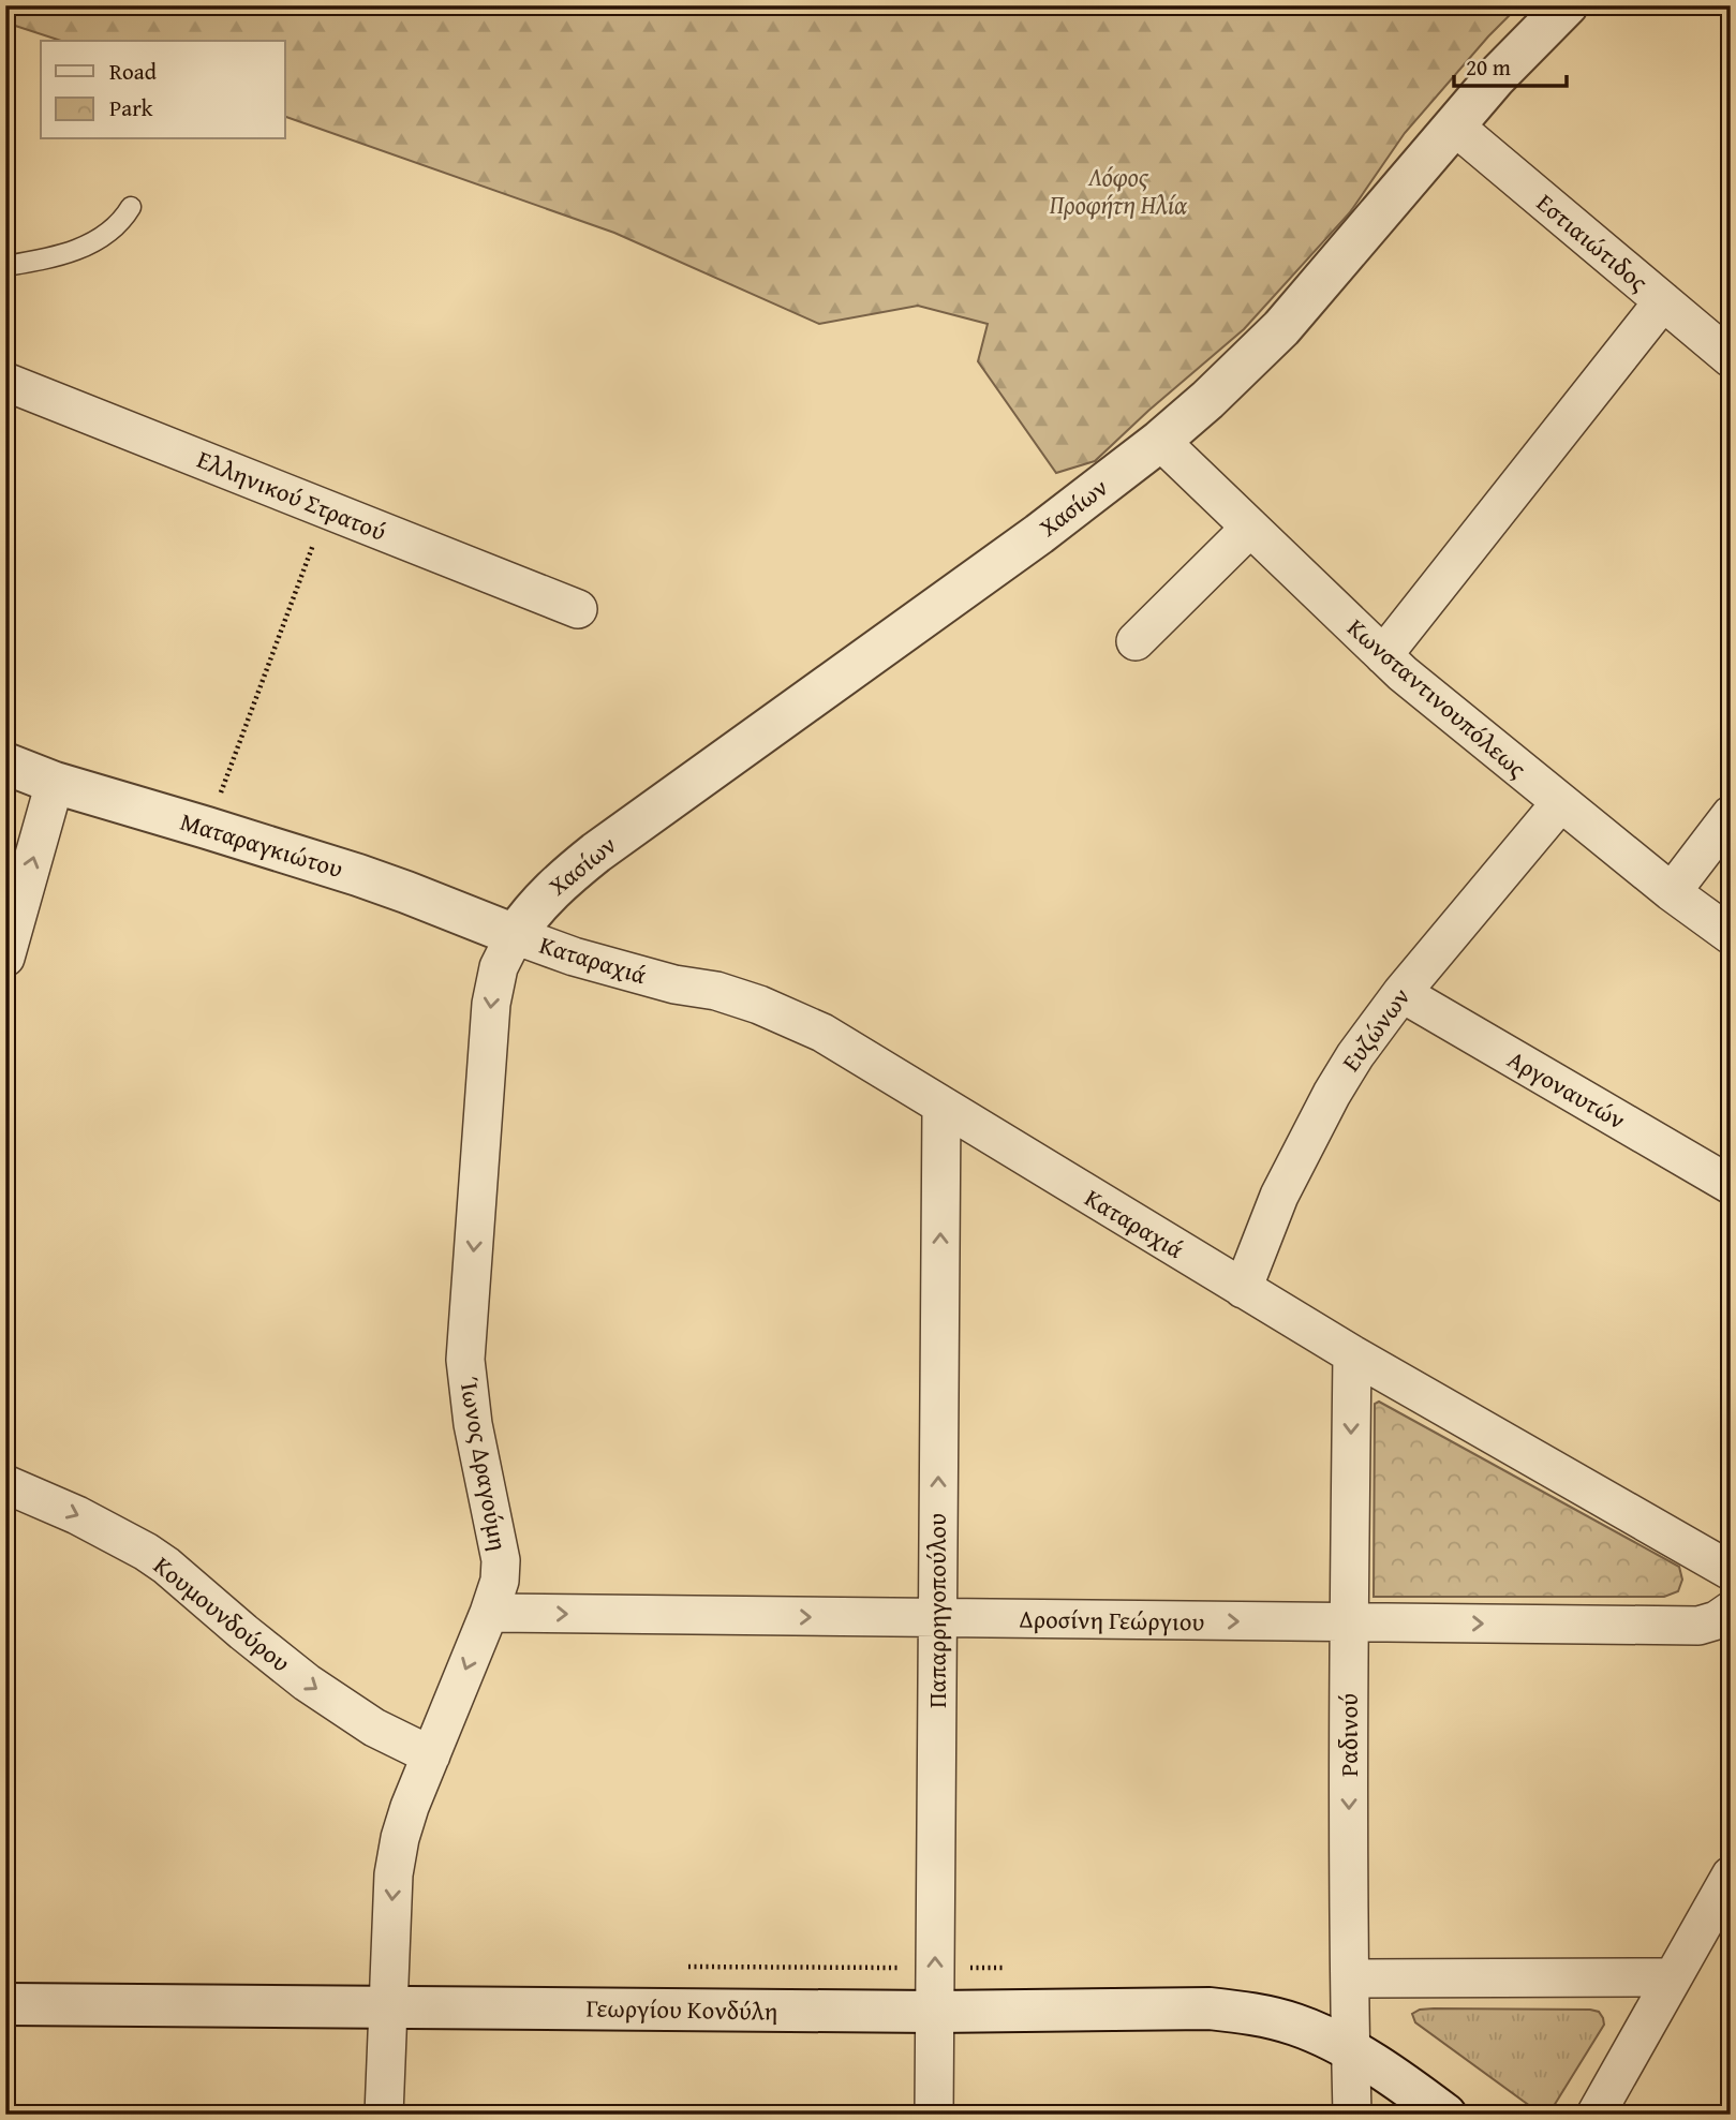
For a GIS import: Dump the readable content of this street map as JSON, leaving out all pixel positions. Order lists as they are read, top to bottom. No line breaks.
{"streets":{"street":["Εστιαιώτιδος","Ελληνικού Στρατού","Χασίων","Κωνσταντινουπόλεως","Ματαραγκιώτου","Καταραχιά","Ευζώνων","Αργοναυτών","Ίωνος Δραγούμη","Παπαρρηγοπούλου","Κουμουνδούρου","Δροσίνη Γεώργιου","Ραδινού","Γεωργίου Κονδύλη"]},"crossings":[["Εστιαιώτιδος","Χασίων"],["Χασίων","Κωνσταντινουπόλεως"],["Χασίων","Ματαραγκιώτου"],["Χασίων","Καταραχιά"],["Χασίων","Ίωνος Δραγούμη"],["Κωνσταντινουπόλεως","Ευζώνων"],["Ματαραγκιώτου","Καταραχιά"],["Ματαραγκιώτου","Ίωνος Δραγούμη"],["Καταραχιά","Ευζώνων"],["Καταραχιά","Ίωνος Δραγούμη"],["Καταραχιά","Παπαρρηγοπούλου"],["Καταραχιά","Ραδινού"],["Ευζώνων","Αργοναυτών"],["Ίωνος Δραγούμη","Κουμουνδούρου"],["Ίωνος Δραγούμη","Δροσίνη Γεώργιου"],["Ίωνος Δραγούμη","Γεωργίου Κονδύλη"],["Παπαρρηγοπούλου","Δροσίνη Γεώργιου"],["Παπαρρηγοπούλου","Γεωργίου Κονδύλη"],["Δροσίνη Γεώργιου","Ραδινού"],["Ραδινού","Γεωργίου Κονδύλη"]],"one_way":["Ίωνος Δραγούμη","Παπαρρηγοπούλου","Κουμουνδούρου","Δροσίνη Γεώργιου","Ραδινού"],"parks":["Λόφος Προφήτη Ηλία"],"legend":["Road","Park"],"scale_bar":"20 m"}
